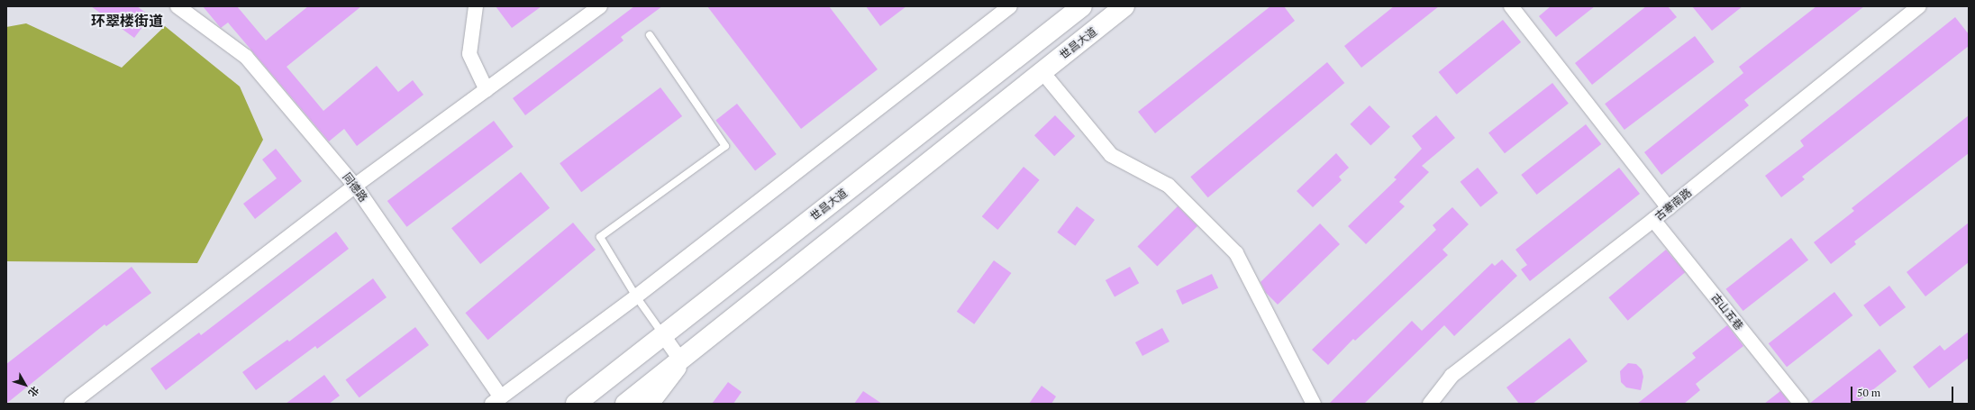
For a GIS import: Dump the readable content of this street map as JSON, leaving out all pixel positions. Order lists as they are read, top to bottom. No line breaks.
{"streets":{"main road":["世昌大道"],"street":["同德路","古寨南路","古山五巷"]},"crossings":[["古寨南路","古山五巷"]],"districts":["环翠楼街道"],"scale_bar":"50 m","north":"bottom right"}
